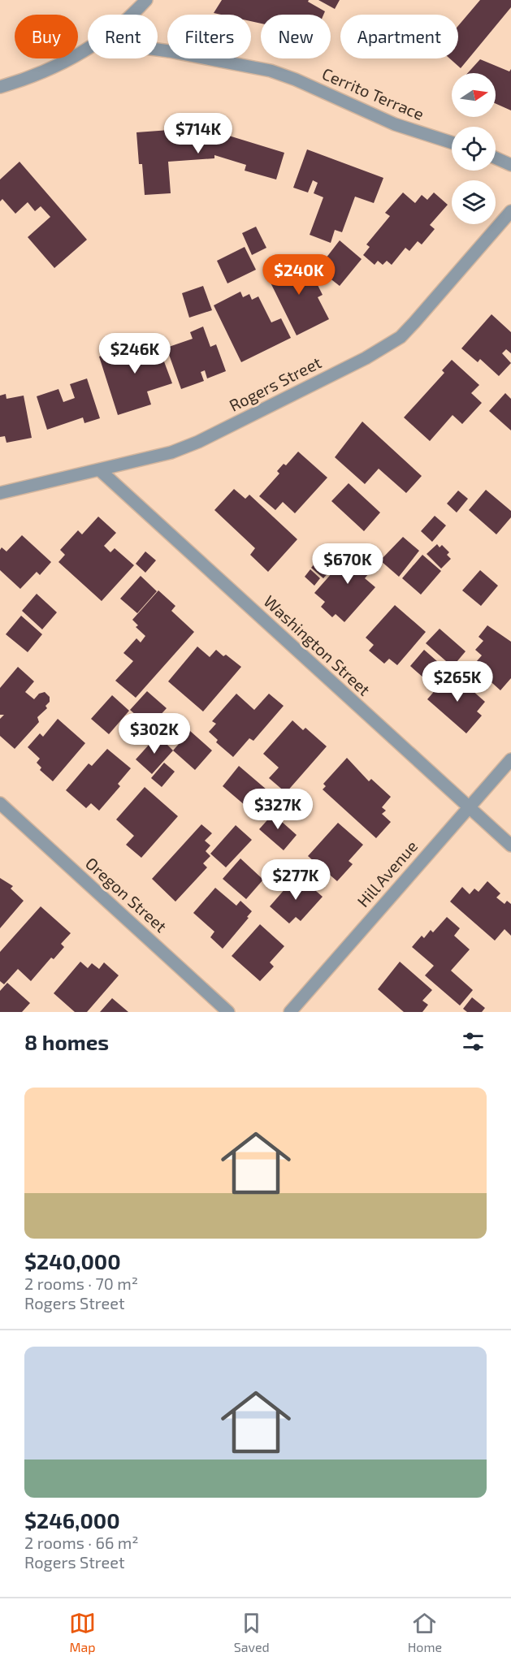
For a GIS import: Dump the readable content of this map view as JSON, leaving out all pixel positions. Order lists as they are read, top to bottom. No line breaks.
{"streets":{"street":["Cerrito Terrace","Rogers Street","Washington Street","Hill Avenue","Oregon Street"]},"crossings":[["Rogers Street","Washington Street"],["Washington Street","Hill Avenue"]],"north":"right","page":{"chip":["Buy","Rent","Filters","New","Apartment"],"price":["$714K","$240K","$246K","$670K","$265K","$302K","$327K","$277K"],"heading":"8 homes","list":[{"name":"$240,000","note":"2 rooms · 70 m² · Rogers Street"},{"name":"$246,000","note":"2 rooms · 66 m² · Rogers Street"}],"tabs":["Map","Saved","Home"]}}
